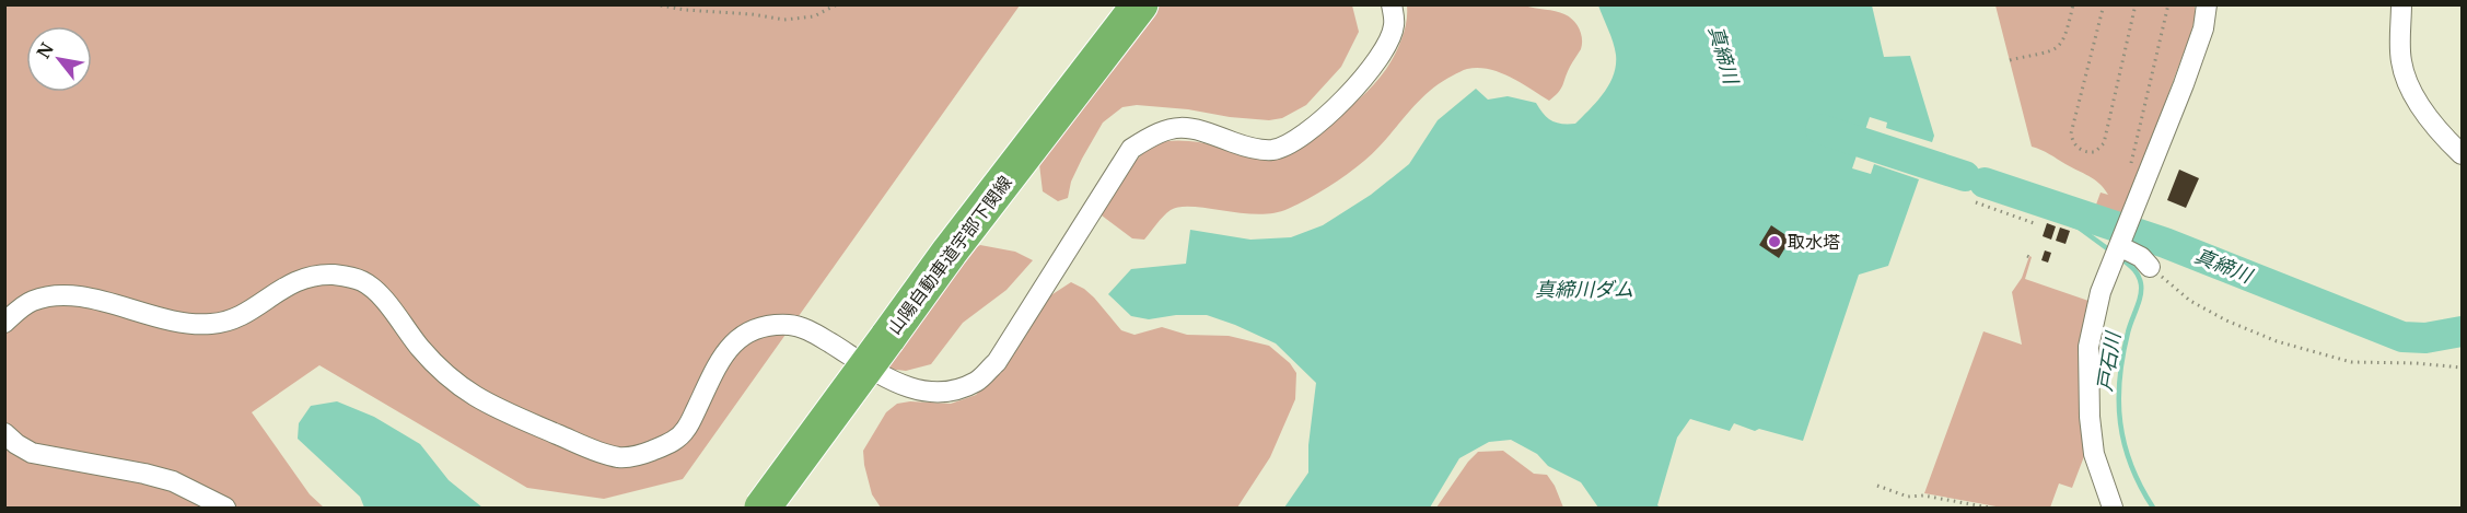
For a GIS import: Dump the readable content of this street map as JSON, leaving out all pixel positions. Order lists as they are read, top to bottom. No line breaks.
{"streets":{"highway":["山陽自動車道宇部下関線"]},"water":["真締川","真締川ダム","戸石川"],"places":["取水塔"],"north":"top left"}
